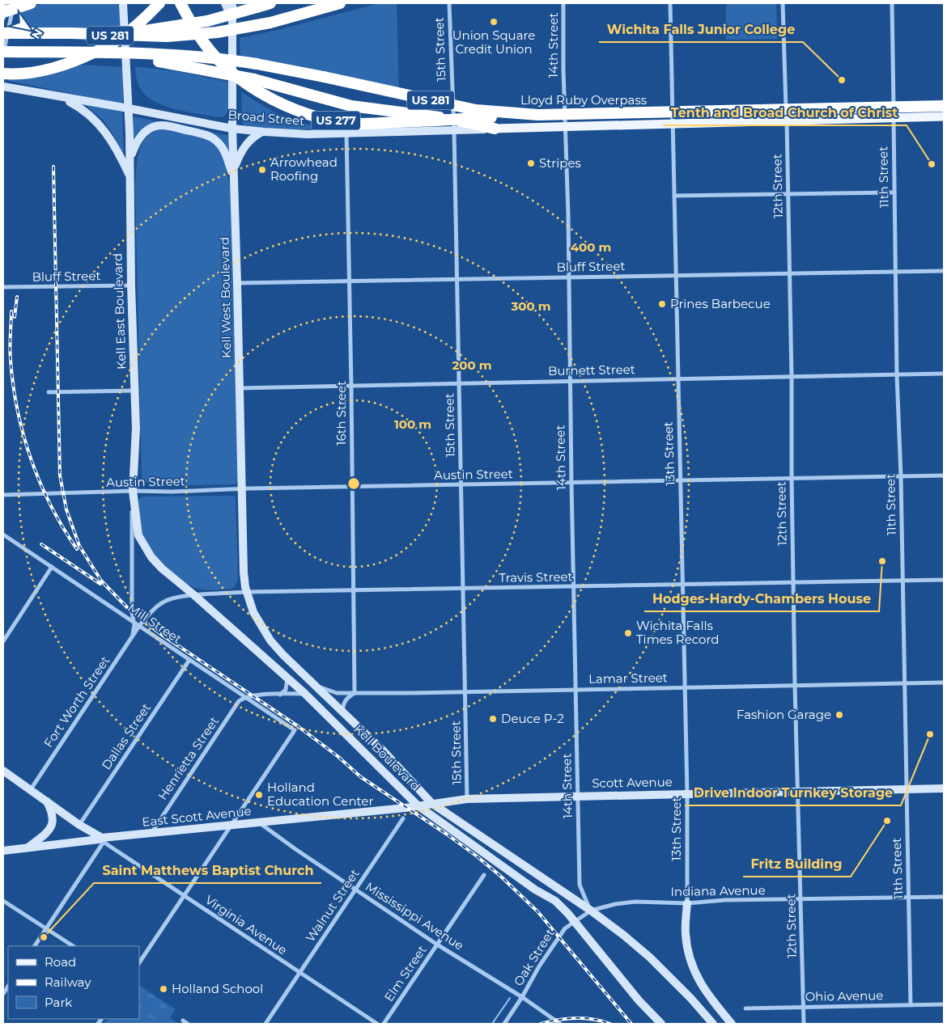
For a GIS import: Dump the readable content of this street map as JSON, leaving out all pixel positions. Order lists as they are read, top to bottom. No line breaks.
{"streets":{"highway":["US 281","Lloyd Ruby Overpass","US 277"],"main road":["Broad Street","Kell West Boulevard","Kell East Boulevard","Kell Boulevard","Scott Avenue","East Scott Avenue"],"street":["14th Street","15th Street","11th Street","12th Street","Bluff Street","Burnett Street","16th Street","13th Street","Austin Street","Travis Street","Mill Street","Lamar Street","Fort Worth Street","Dallas Street","Henrietta Street","Indiana Avenue","Walnut Street","Mississippi Avenue","Virginia Avenue","Oak Street","Elm Street","Ohio Avenue"]},"crossings":[["US 281","Lloyd Ruby Overpass"],["14th Street","Bluff Street"],["14th Street","Burnett Street"],["14th Street","Austin Street"],["14th Street","Travis Street"],["14th Street","Lamar Street"],["14th Street","Kell Boulevard"],["14th Street","Scott Avenue"],["14th Street","Indiana Avenue"],["14th Street","Oak Street"],["15th Street","Broad Street"],["15th Street","Bluff Street"],["15th Street","Burnett Street"],["15th Street","Austin Street"],["15th Street","Travis Street"],["15th Street","Lamar Street"],["15th Street","Scott Avenue"],["Lloyd Ruby Overpass","US 277"],["Broad Street","Kell West Boulevard"],["Broad Street","Kell East Boulevard"],["Broad Street","16th Street"],["11th Street","Bluff Street"],["11th Street","Burnett Street"],["11th Street","Austin Street"],["11th Street","Travis Street"],["11th Street","Lamar Street"],["11th Street","Scott Avenue"],["11th Street","Indiana Avenue"],["11th Street","Ohio Avenue"],["12th Street","Bluff Street"],["12th Street","Burnett Street"],["12th Street","Austin Street"],["12th Street","Travis Street"],["12th Street","Lamar Street"],["12th Street","Scott Avenue"],["12th Street","Indiana Avenue"],["12th Street","Ohio Avenue"],["Bluff Street","Kell West Boulevard"],["Bluff Street","Kell East Boulevard"],["Bluff Street","16th Street"],["Bluff Street","13th Street"],["Kell West Boulevard","Burnett Street"],["Kell West Boulevard","Austin Street"],["Kell West Boulevard","Travis Street"],["Kell West Boulevard","Kell Boulevard"],["Kell East Boulevard","Austin Street"],["Kell East Boulevard","Travis Street"],["Kell East Boulevard","Kell Boulevard"],["Burnett Street","16th Street"],["Burnett Street","13th Street"],["16th Street","Austin Street"],["16th Street","Travis Street"],["16th Street","Lamar Street"],["13th Street","Austin Street"],["13th Street","Travis Street"],["13th Street","Lamar Street"],["13th Street","Scott Avenue"],["13th Street","Indiana Avenue"],["Travis Street","Mill Street"],["Travis Street","Fort Worth Street"],["Travis Street","Kell Boulevard"],["Mill Street","Fort Worth Street"],["Mill Street","Dallas Street"],["Mill Street","Henrietta Street"],["Mill Street","East Scott Avenue"],["Lamar Street","Kell Boulevard"],["Kell Boulevard","Scott Avenue"],["Kell Boulevard","East Scott Avenue"],["Kell Boulevard","Indiana Avenue"],["Kell Boulevard","Oak Street"],["Henrietta Street","East Scott Avenue"],["Scott Avenue","East Scott Avenue"],["East Scott Avenue","Mississippi Avenue"],["East Scott Avenue","Virginia Avenue"],["Indiana Avenue","Oak Street"],["Walnut Street","Mississippi Avenue"],["Walnut Street","Virginia Avenue"],["Mississippi Avenue","Oak Street"],["Mississippi Avenue","Elm Street"]],"places":["Union Square Credit Union","Wichita Falls Junior College","Stripes","Tenth and Broad Church of Christ","Arrowhead Roofing","Prines Barbecue","Hodges-Hardy-Chambers House","Wichita Falls Times Record","Fashion Garage","Deuce P-2","Drive Indoor Turnkey Storage","Holland Education Center","Fritz Building","Saint Matthews Baptist Church","Holland School"],"legend":["Road","Railway","Park"],"north":"bottom right","rings":["400 m","300 m","200 m","100 m"]}
